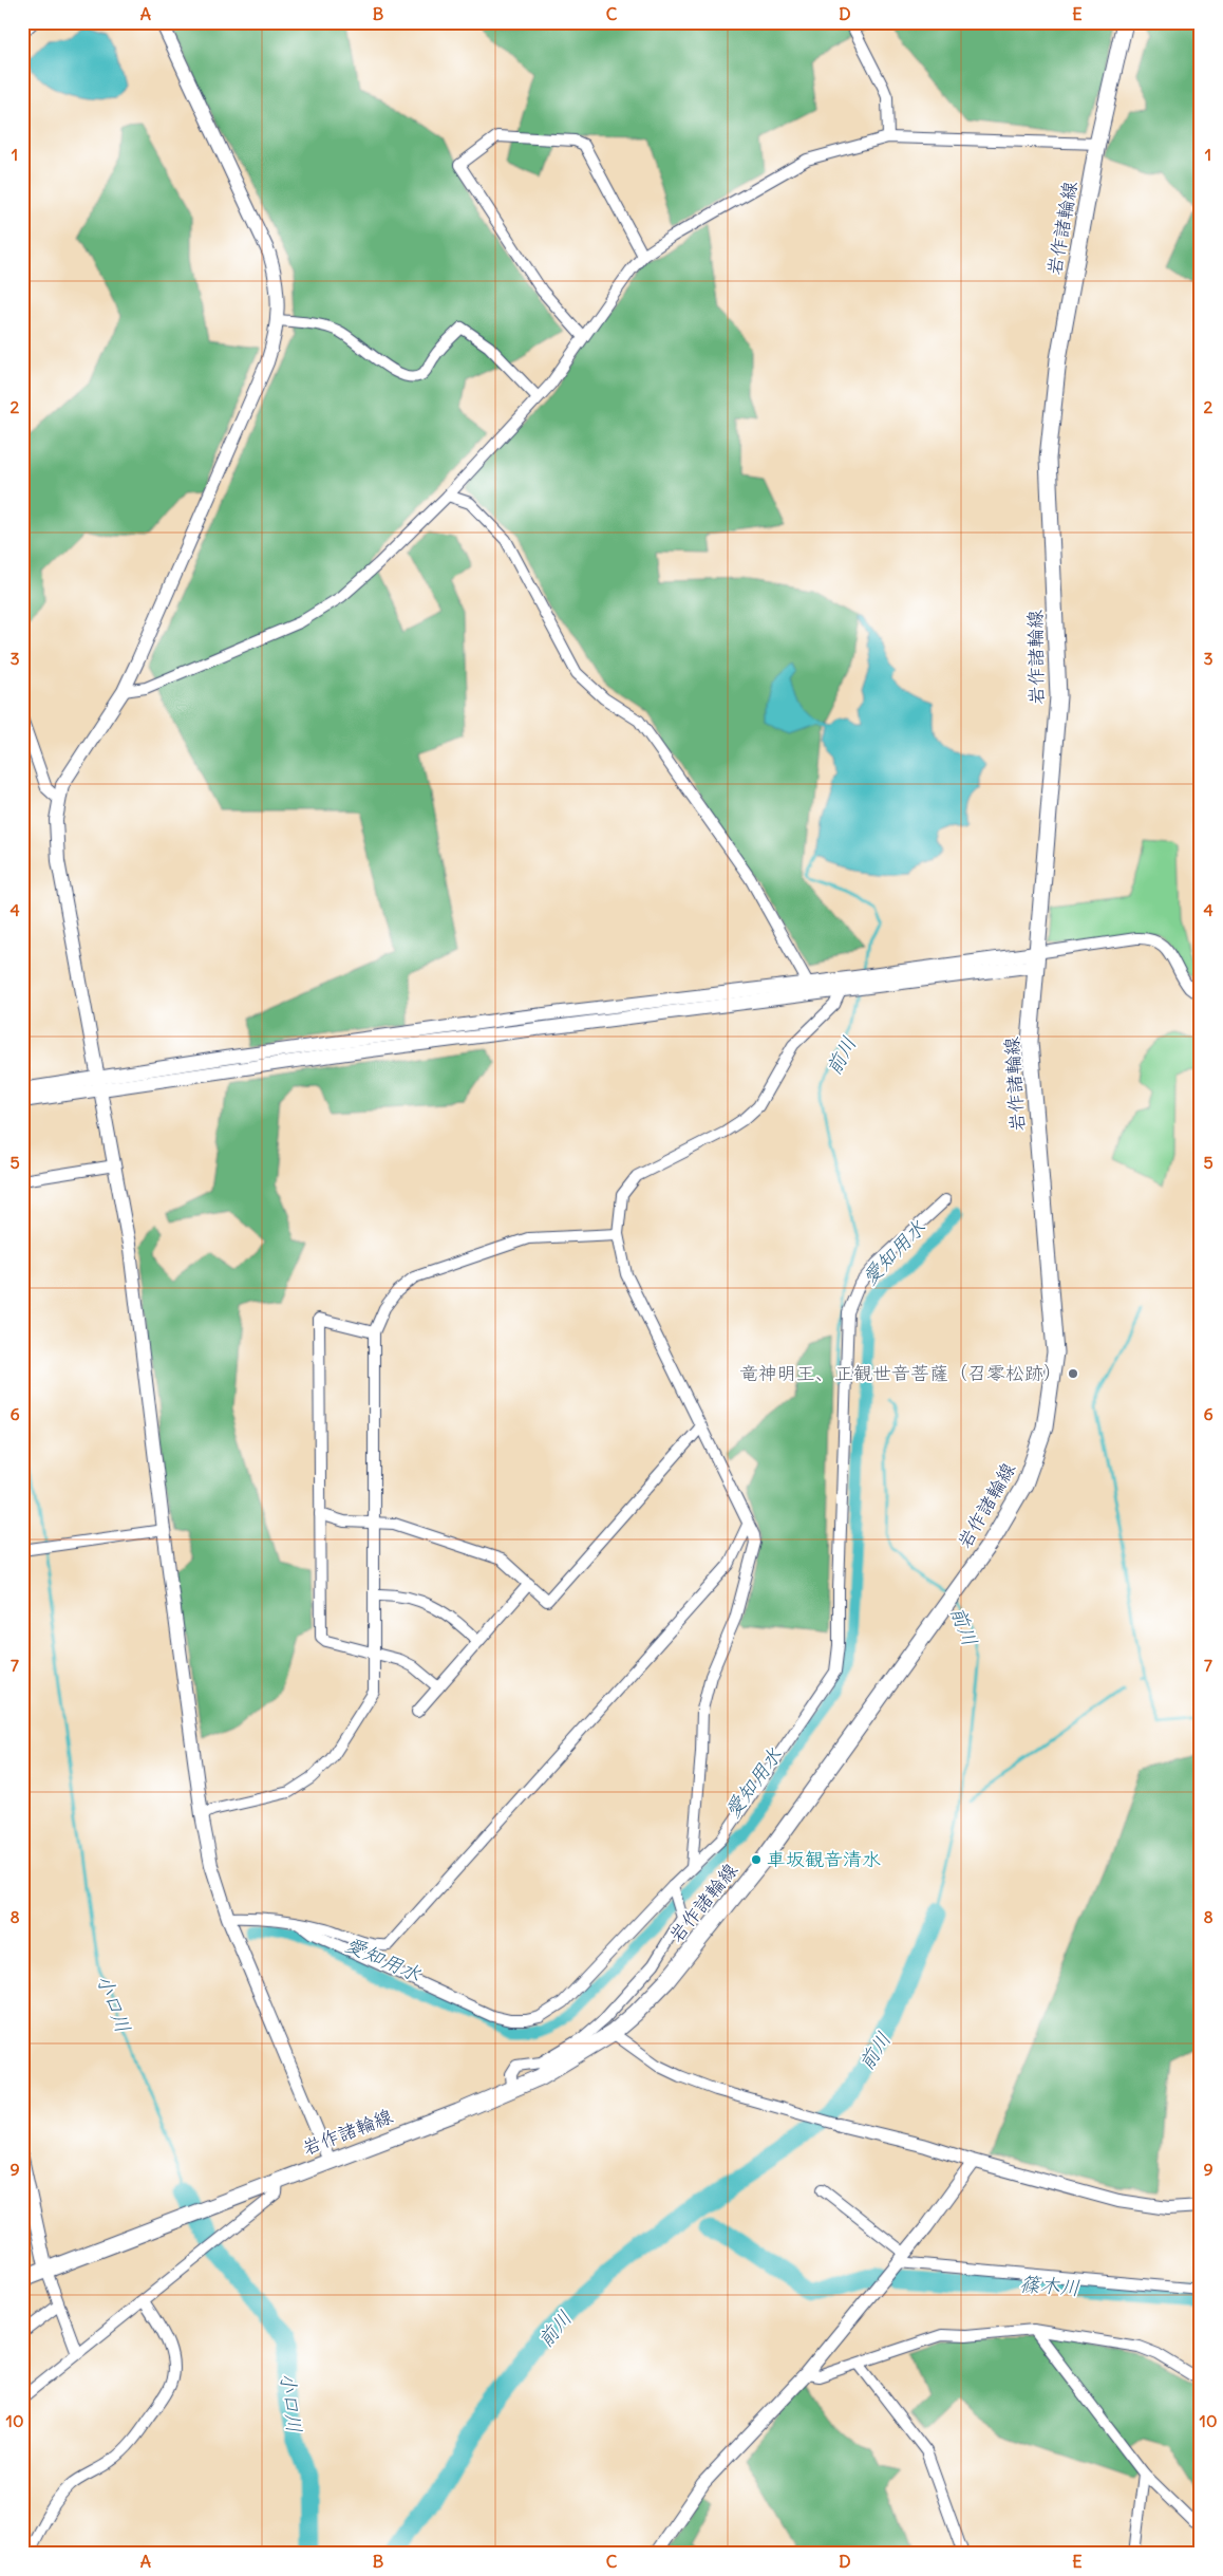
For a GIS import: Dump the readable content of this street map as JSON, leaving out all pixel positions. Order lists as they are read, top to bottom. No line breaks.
{"streets":{"main road":["岩作諸輪線"]},"water":["前川","愛知用水","小口川","篠木川"],"places":["竜神明王、正観世音菩薩（召零松跡）","車坂観音清水"],"grid":{"columns":["A","B","C","D","E"],"rows":["1","2","3","4","5","6","7","8","9","10"]}}
